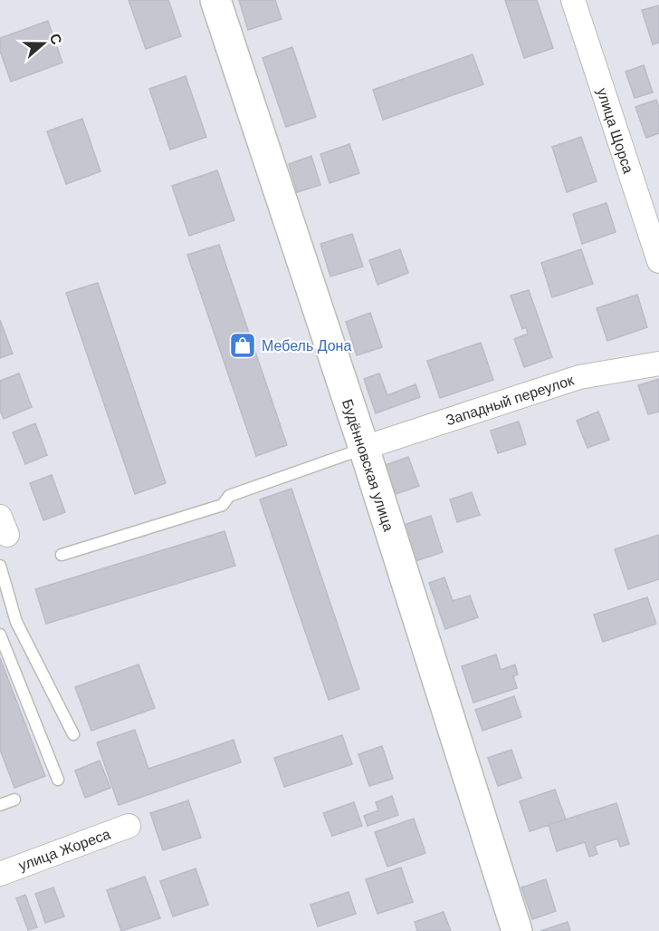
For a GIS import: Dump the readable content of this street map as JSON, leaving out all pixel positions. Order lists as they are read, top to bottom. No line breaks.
{"streets":{"street":["улица Щорса","Западный переулок","Будённовская улица","улица Жореса"]},"crossings":[["Западный переулок","Будённовская улица"]],"places":{"shop":["Мебель Дона"]},"north":"right"}
